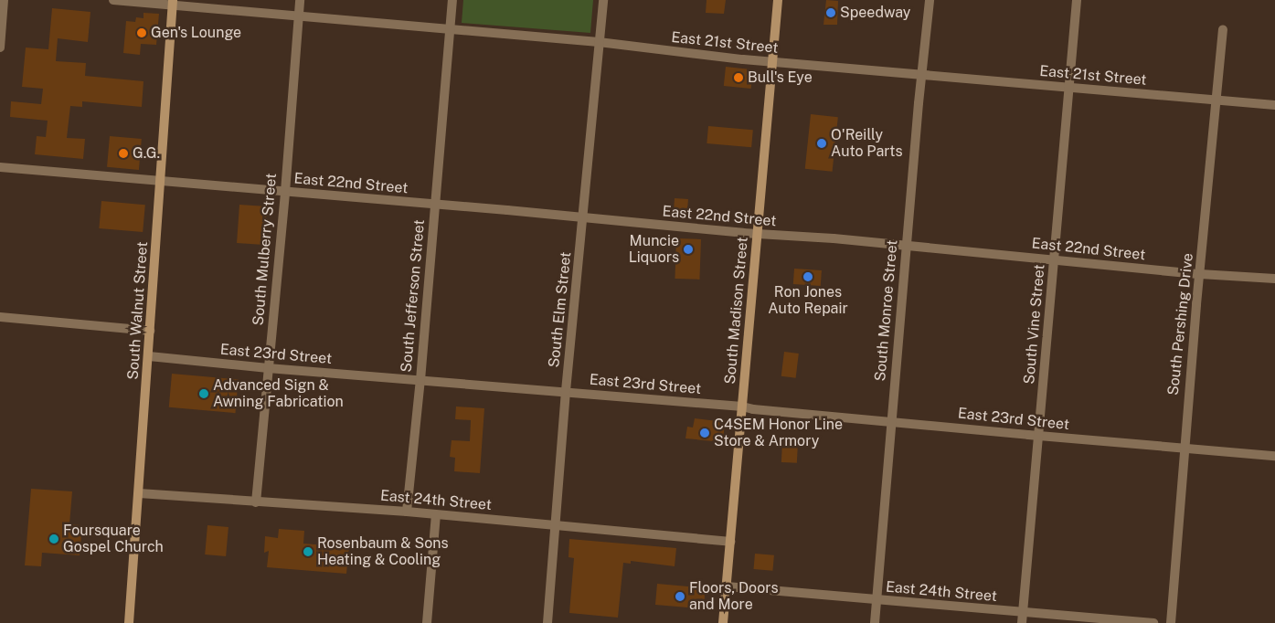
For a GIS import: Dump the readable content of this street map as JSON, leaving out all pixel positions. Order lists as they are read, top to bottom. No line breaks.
{"streets":{"main road":["South Walnut Street","South Madison Street"],"street":["East 21st Street","East 22nd Street","South Mulberry Street","South Jefferson Street","South Elm Street","South Monroe Street","South Vine Street","South Pershing Drive","East 23rd Street","East 24th Street"]},"crossings":[["East 21st Street","South Mulberry Street"],["East 21st Street","South Jefferson Street"],["East 21st Street","South Elm Street"],["East 21st Street","South Walnut Street"],["East 21st Street","South Madison Street"],["East 21st Street","South Monroe Street"],["East 21st Street","South Vine Street"],["East 21st Street","South Pershing Drive"],["East 22nd Street","South Mulberry Street"],["East 22nd Street","South Jefferson Street"],["East 22nd Street","South Elm Street"],["East 22nd Street","South Walnut Street"],["East 22nd Street","South Madison Street"],["East 22nd Street","South Monroe Street"],["East 22nd Street","South Vine Street"],["East 22nd Street","South Pershing Drive"],["South Mulberry Street","East 23rd Street"],["South Mulberry Street","East 24th Street"],["South Jefferson Street","East 23rd Street"],["South Jefferson Street","East 24th Street"],["South Elm Street","East 23rd Street"],["South Elm Street","East 24th Street"],["South Walnut Street","East 23rd Street"],["South Walnut Street","East 24th Street"],["South Madison Street","East 23rd Street"],["South Madison Street","East 24th Street"],["South Monroe Street","East 23rd Street"],["South Monroe Street","East 24th Street"],["South Vine Street","East 23rd Street"],["South Vine Street","East 24th Street"],["South Pershing Drive","East 23rd Street"]],"places":["Speedway","Gen's Lounge","Bull's Eye","O'Reilly Auto Parts","G.G.","Muncie Liquors","Ron Jones Auto Repair","Advanced Sign & Awning Fabrication","C4SEM Honor Line Store & Armory","Foursquare Gospel Church","Rosenbaum & Sons Heating & Cooling","Floors, Doors and More"]}
